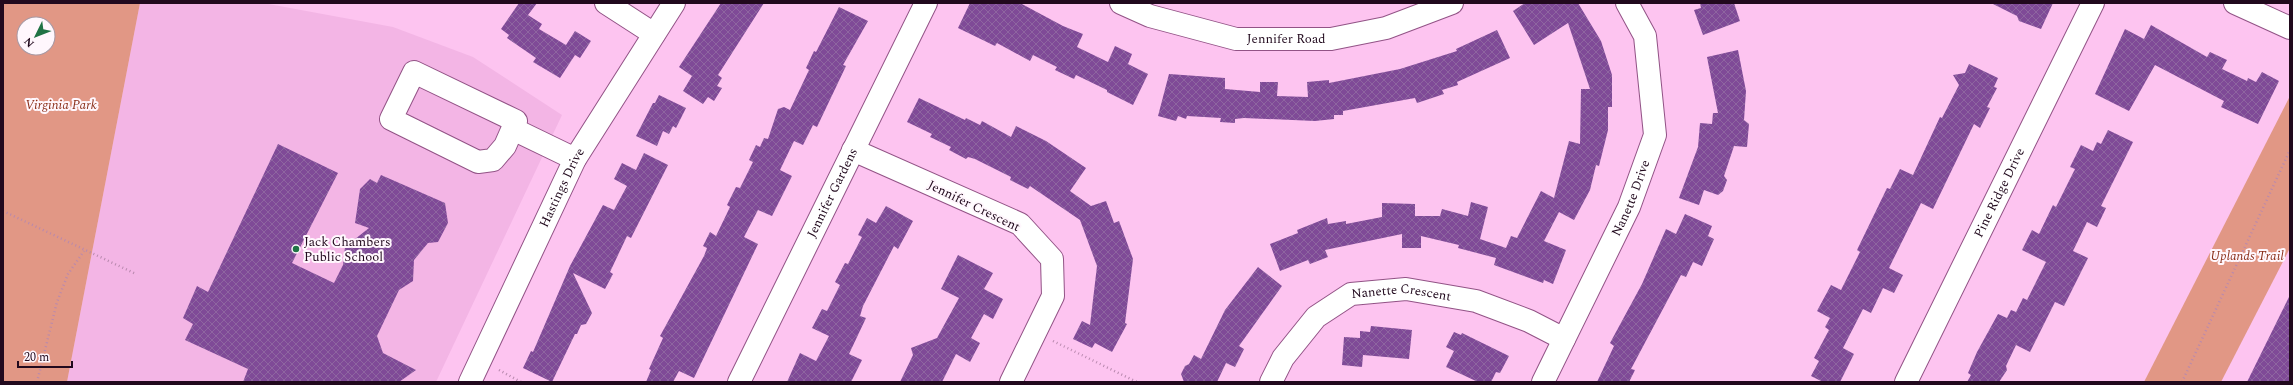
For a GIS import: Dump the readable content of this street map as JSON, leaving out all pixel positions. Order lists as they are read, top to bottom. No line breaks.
{"streets":{"street":["Jennifer Road","Hastings Drive","Pine Ridge Drive","Jennifer Gardens","Nanette Drive","Jennifer Crescent","Nanette Crescent"]},"crossings":[["Jennifer Gardens","Jennifer Crescent"],["Nanette Drive","Nanette Crescent"]],"parks":["Virginia Park","Uplands Trail"],"places":["Jack Chambers Public School"],"scale_bar":"20 m","north":"bottom left"}
